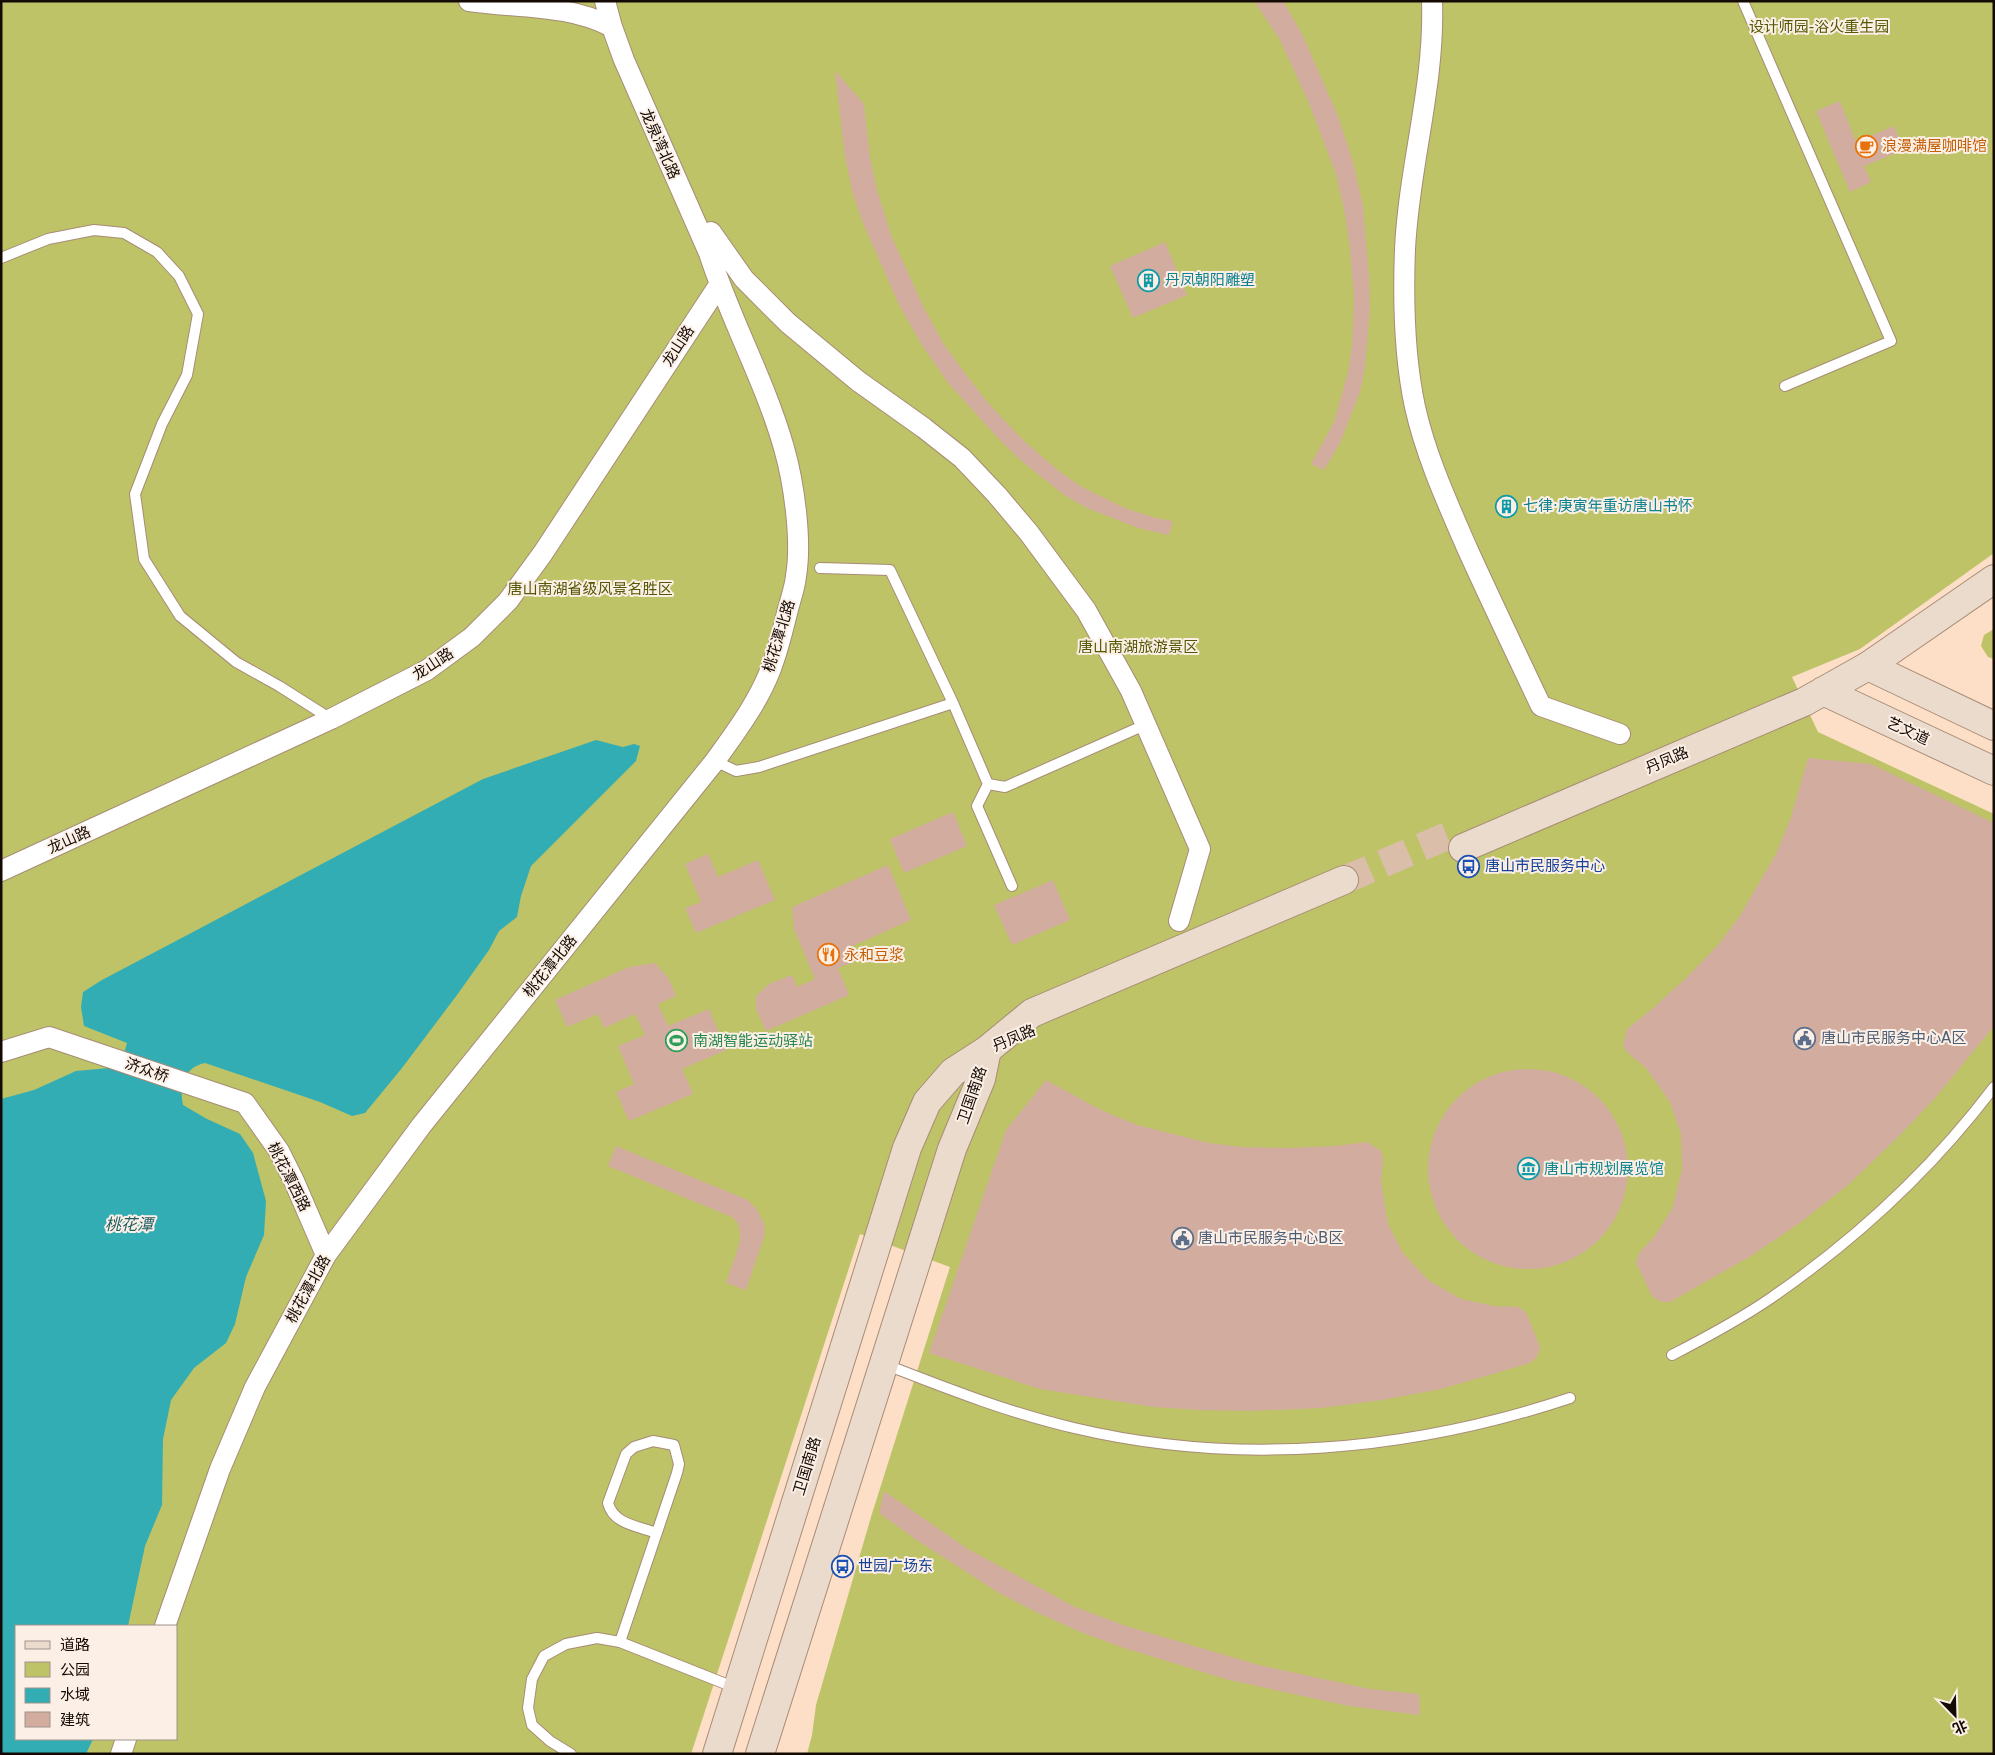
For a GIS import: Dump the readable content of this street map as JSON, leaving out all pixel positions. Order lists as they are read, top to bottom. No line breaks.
{"streets":{"main road":["艺文道","丹凤路","卫国南路"],"street":["龙泉湾北路","龙山路","桃花潭北路","济众桥","桃花潭西路"]},"crossings":[["龙泉湾北路","龙山路"],["龙泉湾北路","桃花潭北路"],["龙山路","桃花潭北路"],["桃花潭北路","桃花潭西路"],["艺文道","丹凤路"],["丹凤路","卫国南路"],["济众桥","桃花潭西路"]],"water":["桃花潭"],"parks":["设计师园-浴火重生园","唐山南湖省级风景名胜区","唐山南湖旅游景区"],"places":{"cafe":["浪漫满屋咖啡馆"],"building":["丹凤朝阳雕塑","七律·庚寅年重访唐山书怀"],"bus stop":["唐山市民服务中心","世园广场东"],"restaurant":["永和豆浆"],"public building":["唐山市民服务中心A区","唐山市民服务中心B区"],"sports":["南湖智能运动驿站"],"museum":["唐山市规划展览馆"]},"legend":["道路","公园","水域","建筑"],"north":"bottom right"}
